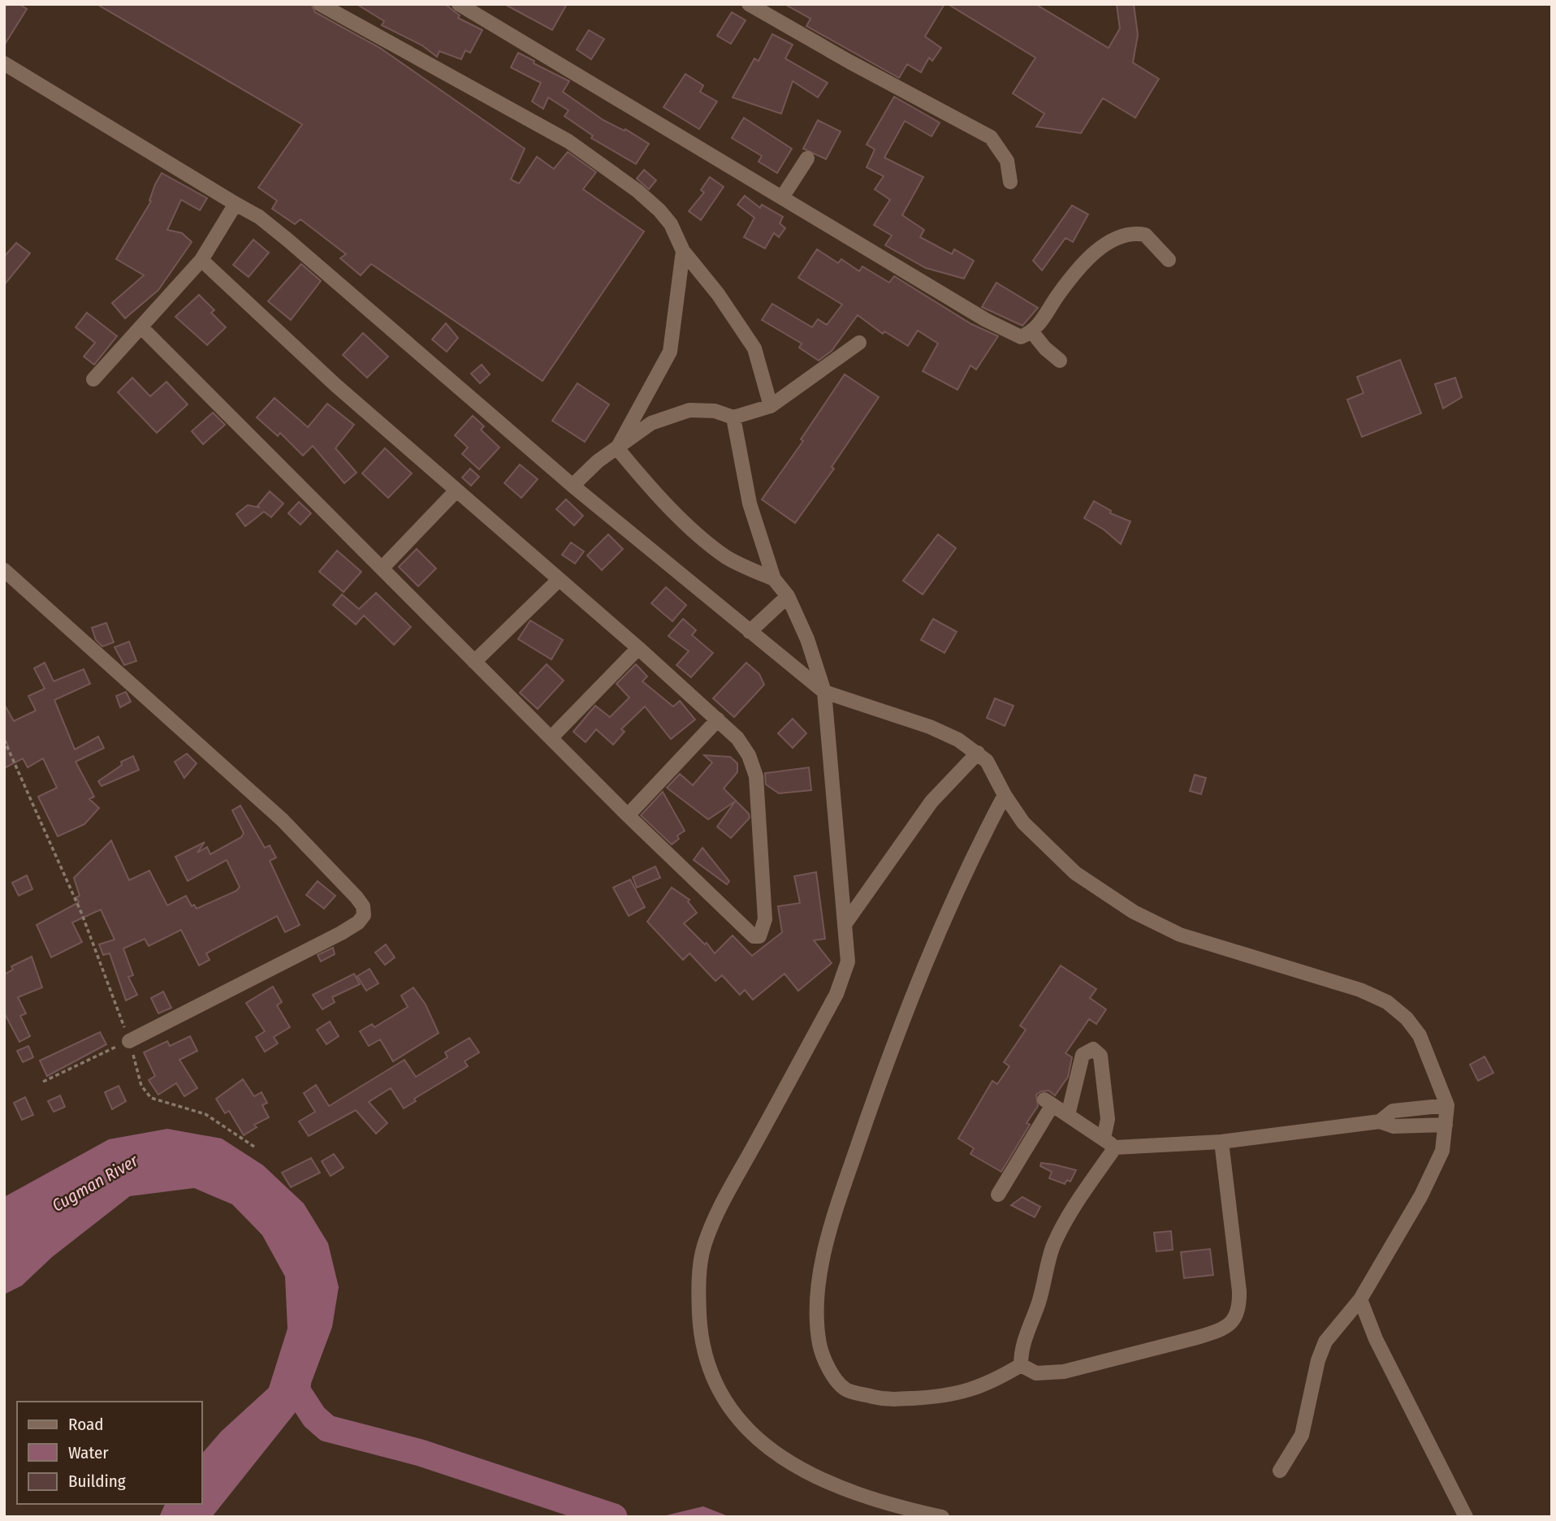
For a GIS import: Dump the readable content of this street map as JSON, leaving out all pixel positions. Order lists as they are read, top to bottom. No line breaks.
{"water":["Cugman River"],"legend":["Road","Water","Building"]}
